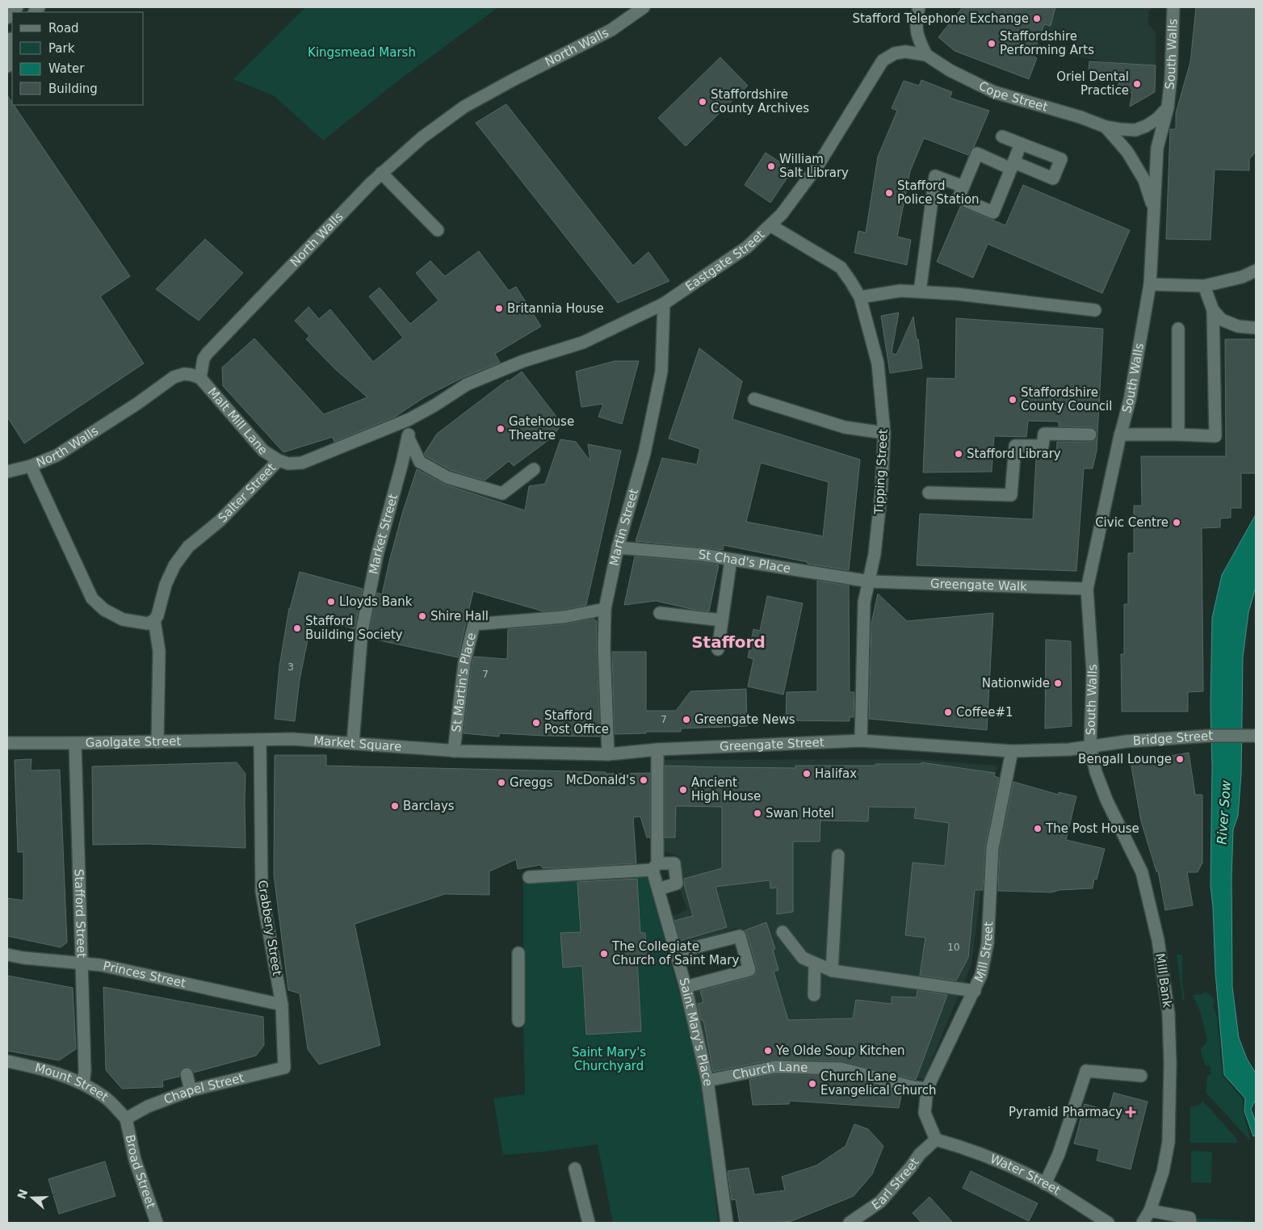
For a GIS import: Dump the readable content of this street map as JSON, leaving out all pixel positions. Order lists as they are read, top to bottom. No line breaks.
{"streets":{"street":["North Walls","South Walls","Cope Street","Eastgate Street","Malt Mill Lane","Tipping Street","Salter Street","Martin Street","Market Street","St Chad's Place","Greengate Walk","St Martin's Place","Bridge Street","Gaolgate Street","Market Square","Greengate Street","Stafford Street","Crabbery Street","Mill Street","Princes Street","Mill Bank","Saint Mary's Place","Church Lane","Mount Street","Chapel Street","Broad Street","Water Street","Earl Street"]},"crossings":[["North Walls","Malt Mill Lane"],["South Walls","Cope Street"],["South Walls","Greengate Walk"],["South Walls","Bridge Street"],["South Walls","Greengate Street"],["South Walls","Mill Bank"],["Cope Street","Eastgate Street"],["Eastgate Street","Tipping Street"],["Eastgate Street","Salter Street"],["Eastgate Street","Martin Street"],["Eastgate Street","Market Street"],["Malt Mill Lane","Salter Street"],["Tipping Street","St Chad's Place"],["Tipping Street","Greengate Walk"],["Tipping Street","Greengate Street"],["Salter Street","Market Street"],["Salter Street","Gaolgate Street"],["Martin Street","St Chad's Place"],["Martin Street","St Martin's Place"],["Martin Street","Greengate Street"],["Market Street","Market Square"],["St Chad's Place","Greengate Walk"],["St Martin's Place","Market Square"],["St Martin's Place","Greengate Street"],["Bridge Street","Greengate Street"],["Bridge Street","Mill Bank"],["Gaolgate Street","Market Square"],["Gaolgate Street","Stafford Street"],["Gaolgate Street","Crabbery Street"],["Market Square","Greengate Street"],["Market Square","Crabbery Street"],["Greengate Street","Mill Street"],["Greengate Street","Mill Bank"],["Greengate Street","Saint Mary's Place"],["Stafford Street","Princes Street"],["Stafford Street","Mount Street"],["Crabbery Street","Princes Street"],["Crabbery Street","Chapel Street"],["Mill Street","Church Lane"],["Mill Street","Water Street"],["Mill Street","Earl Street"],["Saint Mary's Place","Church Lane"],["Mount Street","Chapel Street"],["Mount Street","Broad Street"],["Chapel Street","Broad Street"],["Water Street","Earl Street"]],"districts":["Stafford"],"water":["River Sow"],"parks":["Kingsmead Marsh","Saint Mary's Churchyard"],"places":{"other":["Stafford Telephone Exchange","Staffordshire Performing Arts","Oriel Dental Practice","Staffordshire County Archives","William Salt Library","Stafford Police Station","Britannia House","Staffordshire County Council","Gatehouse Theatre","Stafford Library","Civic Centre","Lloyds Bank","Shire Hall","Stafford Building Society","Nationwide","Coffee#1","Greengate News","Stafford Post Office","Bengall Lounge","Halifax","McDonald's","Greggs","Ancient High House","Barclays","Swan Hotel","The Post House","The Collegiate Church of Saint Mary","Ye Olde Soup Kitchen","Church Lane Evangelical Church"],"health":["Pyramid Pharmacy"]},"house_numbers":["3","7","7","10"],"legend":["Road","Park","Water","Building"],"north":"left"}
